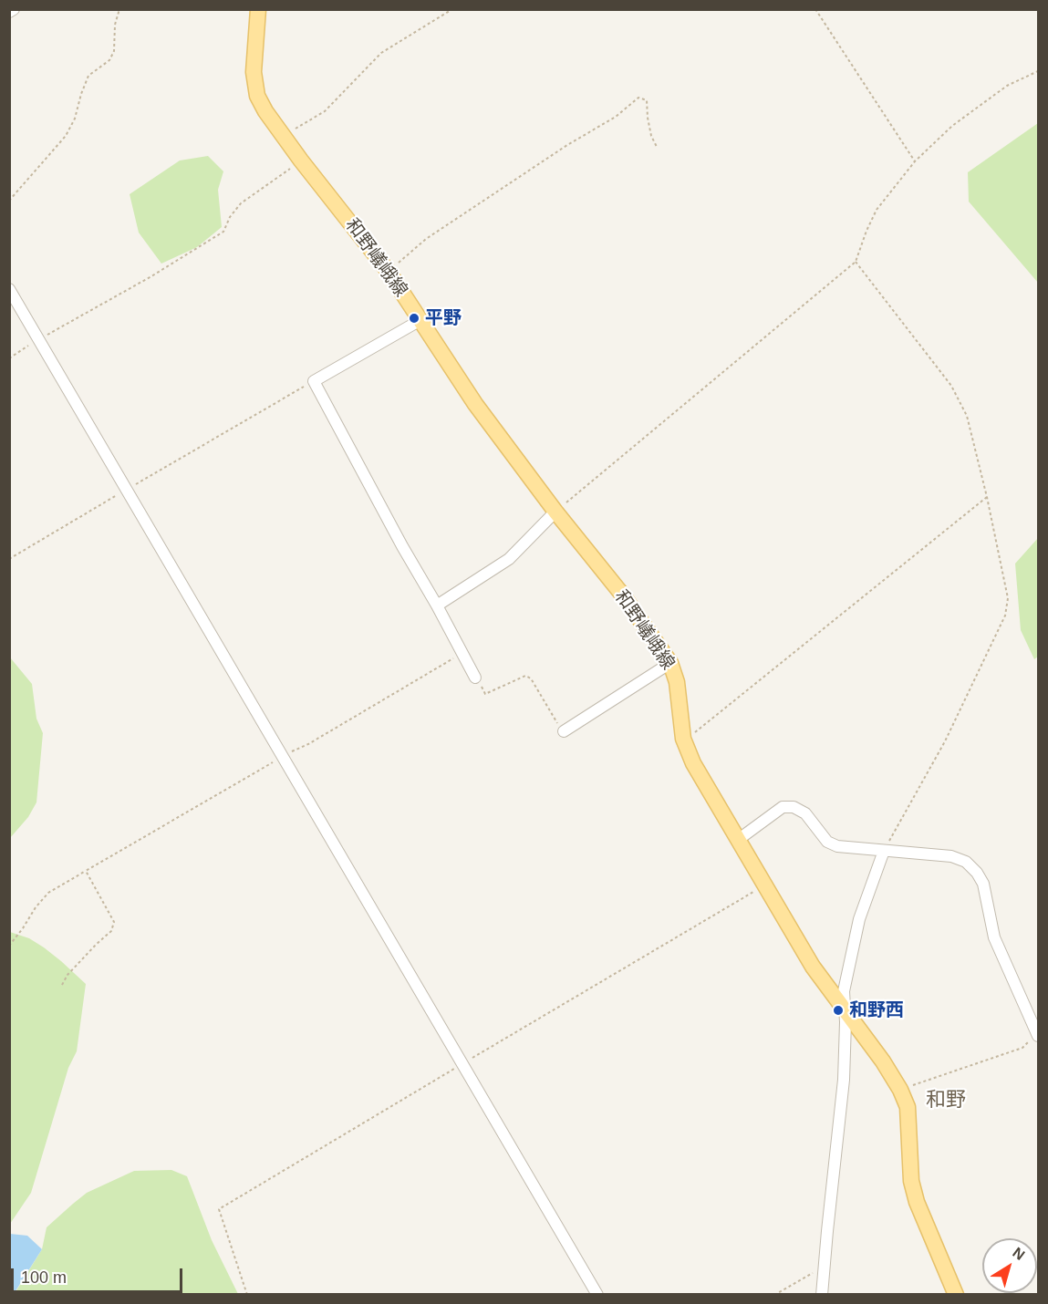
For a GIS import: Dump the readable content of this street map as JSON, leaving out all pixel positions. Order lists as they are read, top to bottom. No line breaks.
{"streets":{"main road":["和野嶬峨線"]},"districts":["和野"],"places":["平野","和野西"],"scale_bar":"100 m","north":"top right"}
